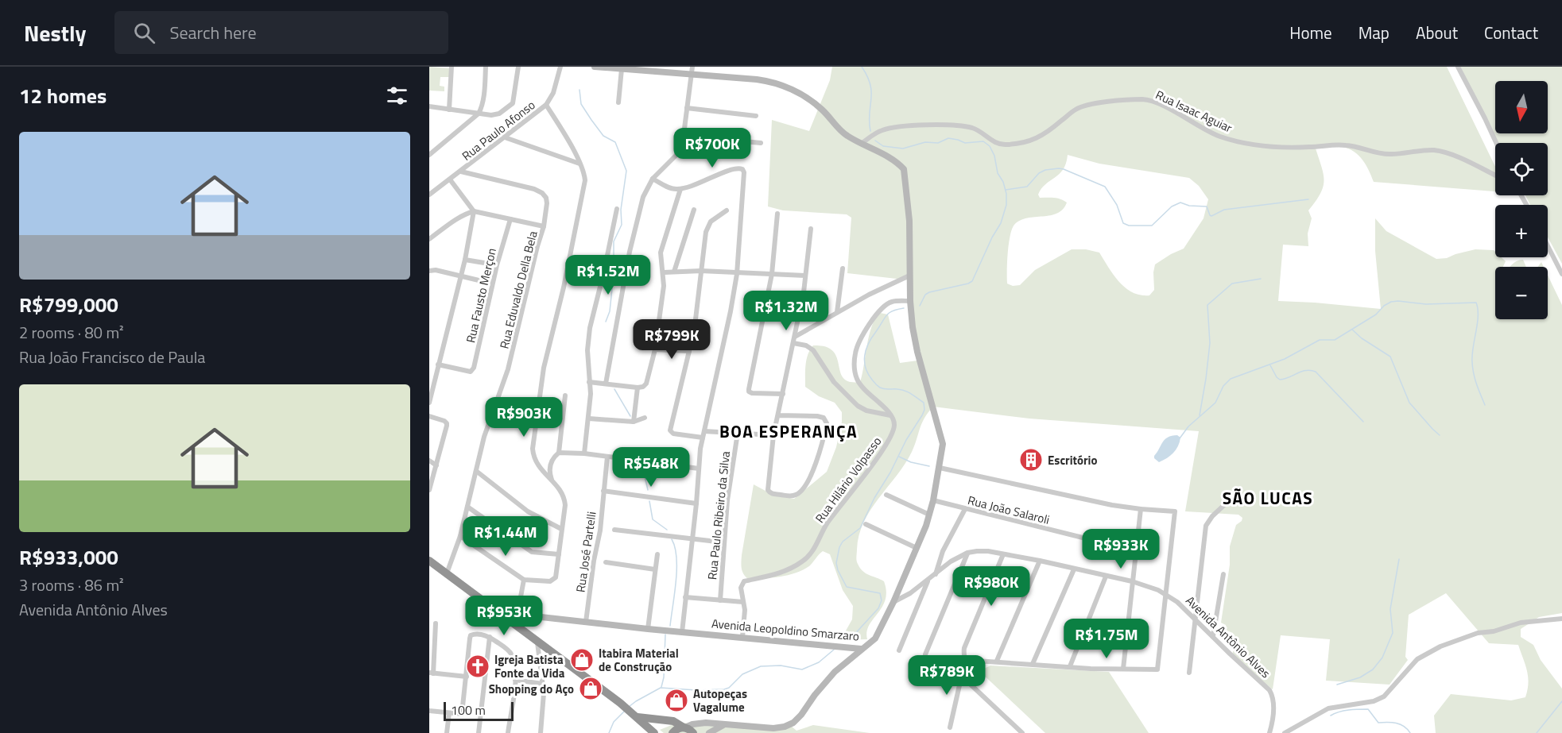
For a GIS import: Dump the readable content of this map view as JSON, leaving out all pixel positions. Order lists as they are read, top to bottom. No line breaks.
{"streets":{"street":["Rua Isaac Aguiar","Rua Paulo Afonso","Rua Eduvaldo Della Bela","Rua Fausto Merçon","Rua Hilário Volpasso","Rua João Salaroli","Rua Paulo Ribeiro da Silva","Rua José Partelli","Avenida Leopoldino Smarzaro","Avenida Antônio Alves"]},"crossings":[["Rua Isaac Aguiar","Avenida Leopoldino Smarzaro"],["Rua Paulo Afonso","Rua Eduvaldo Della Bela"],["Rua Hilário Volpasso","Avenida Leopoldino Smarzaro"],["Rua João Salaroli","Avenida Leopoldino Smarzaro"],["Rua José Partelli","Avenida Leopoldino Smarzaro"],["Avenida Leopoldino Smarzaro","Avenida Antônio Alves"]],"districts":["BOA ESPERANÇA","SÃO LUCAS"],"places":{"building":["Escritório"],"shop":["Itabira Material de Construção","Shopping do Aço","Autopeças Vagalume"],"church":["Igreja Batista Fonte da Vida"]},"scale_bar":"100 m","north":"bottom","page":{"header":"Nestly","search":"Search here","nav":["Home","Map","About","Contact"],"heading":"12 homes","map_buttons":["+","−"],"list":[{"name":"R$799,000","note":"2 rooms · 80 m² · Rua João Francisco de Paula"},{"name":"R$933,000","note":"3 rooms · 86 m² · Avenida Antônio Alves"}],"price":["R$700K","R$1.52M","R$1.32M","R$799K","R$903K","R$548K","R$1.44M","R$933K","R$980K","R$953K","R$1.75M","R$789K"],"scale":"100 m"}}
